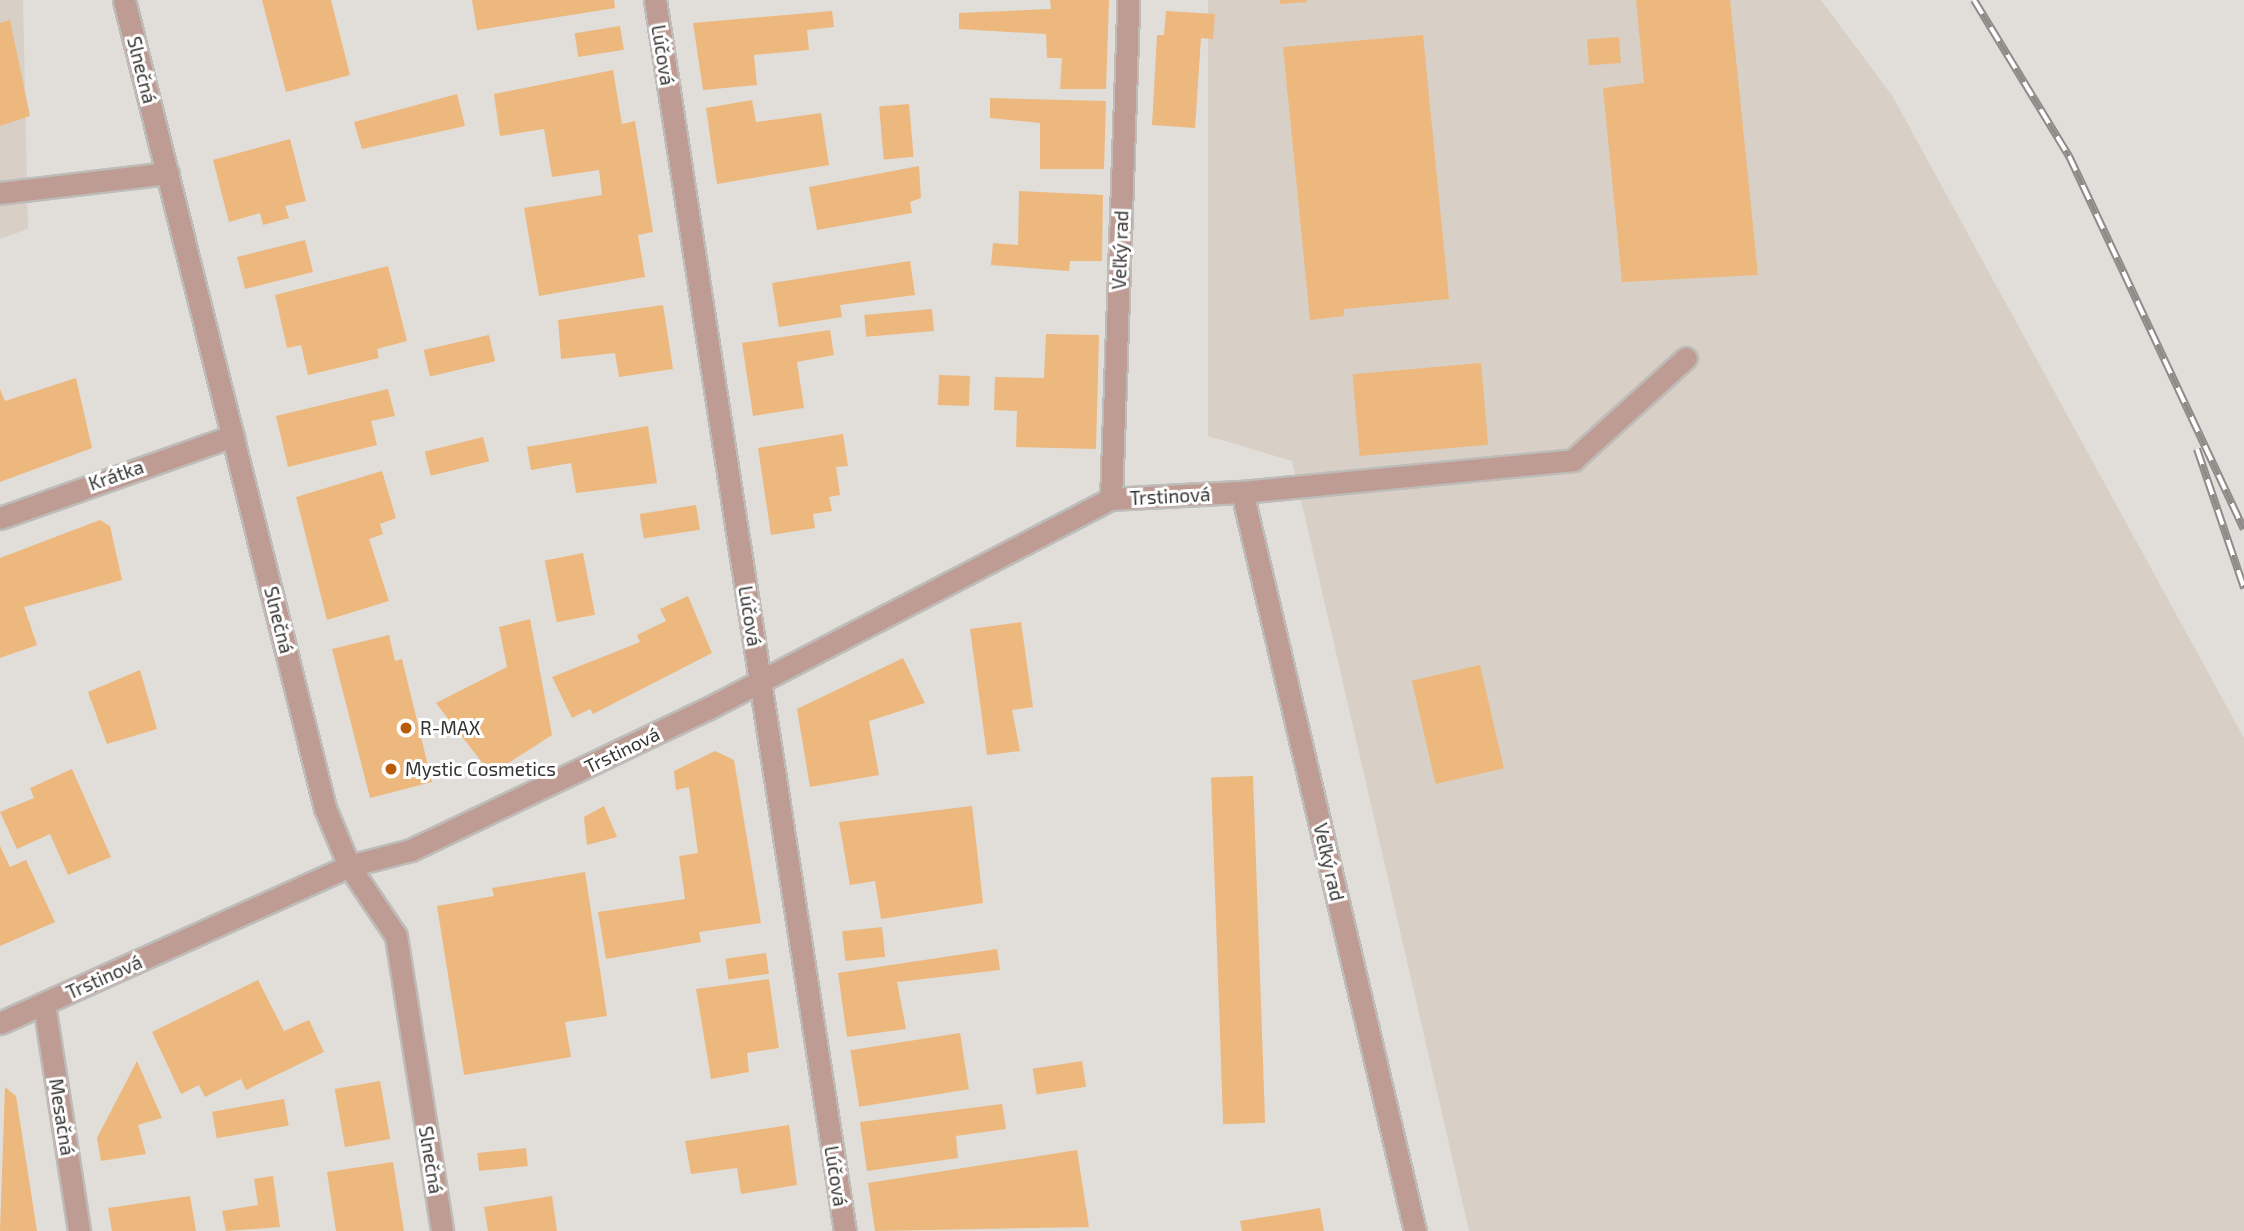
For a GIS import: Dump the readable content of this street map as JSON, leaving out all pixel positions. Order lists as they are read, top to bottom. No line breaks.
{"streets":{"street":["Lúčová","Slnečná","Veľký rad","Krátka","Trstinová","Mesačná"]},"crossings":[["Lúčová","Trstinová"],["Slnečná","Krátka"],["Slnečná","Trstinová"],["Veľký rad","Trstinová"],["Trstinová","Mesačná"]],"places":["R-MAX","Mystic Cosmetics"]}
